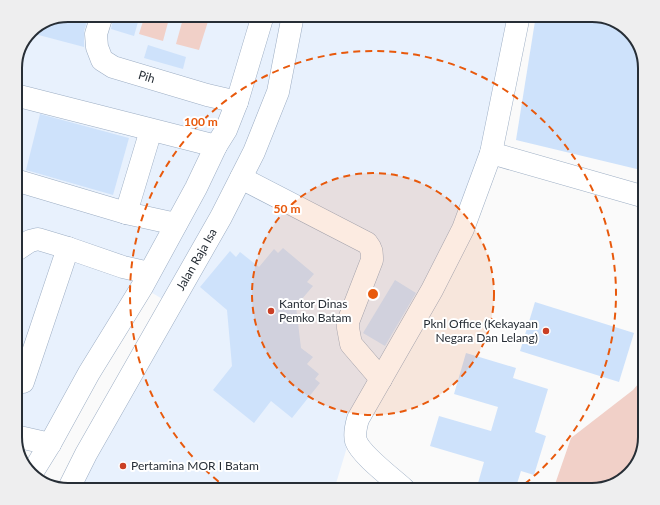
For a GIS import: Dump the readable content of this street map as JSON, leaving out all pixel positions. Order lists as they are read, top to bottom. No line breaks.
{"streets":{"main road":["Pih","Jalan Raja Isa"]},"places":["Kantor Dinas Pemko Batam","Pknl Office (Kekayaan Negara Dan Lelang)","Pertamina MOR I Batam"],"rings":["100 m","50 m"]}
